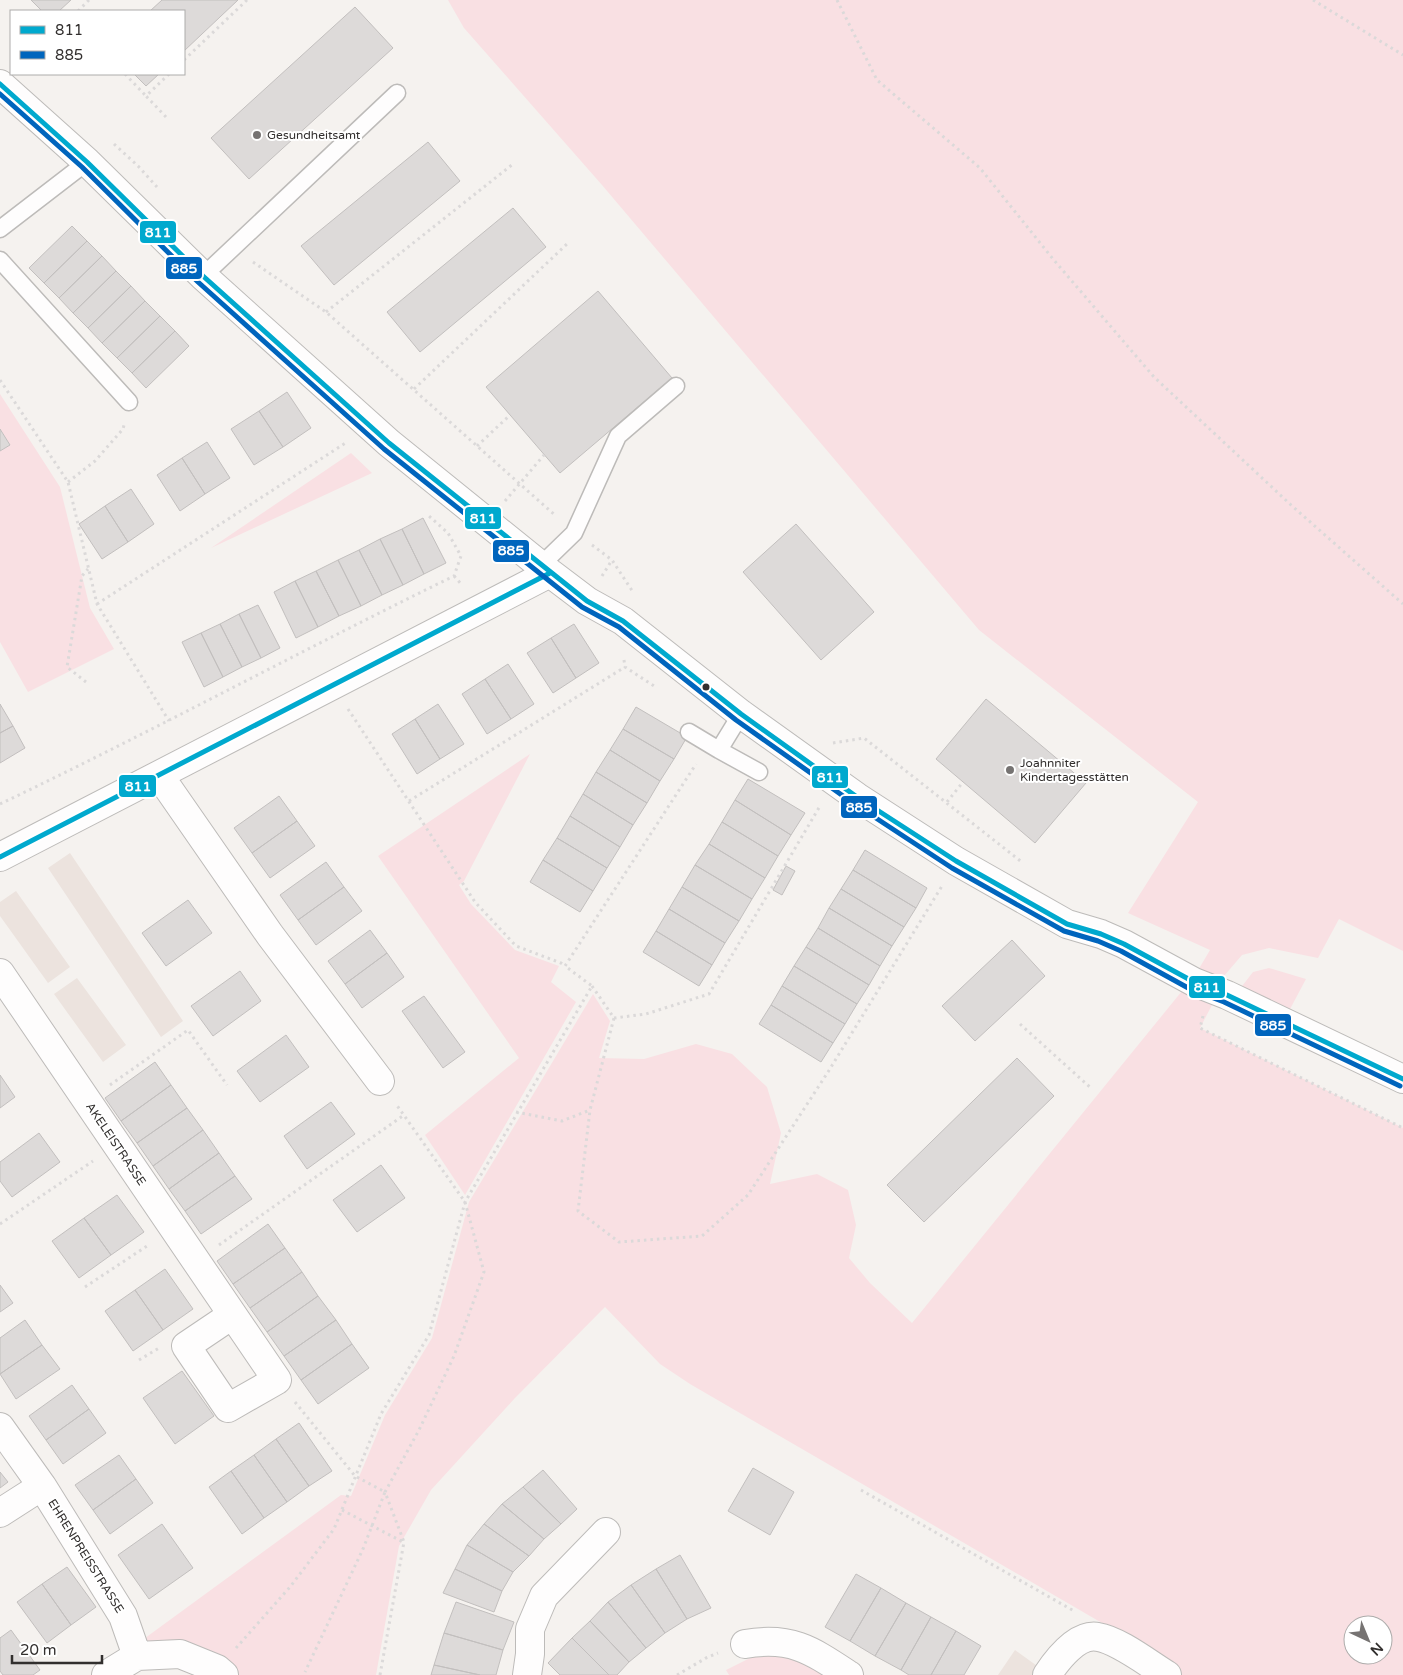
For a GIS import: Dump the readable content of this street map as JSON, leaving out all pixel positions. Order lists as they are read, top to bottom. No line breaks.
{"streets":{"street":["AKELEISTRASSE","EHRENPREISSTRASSE"]},"places":["Gesundheitsamt","Joahnniter Kindertagesstätten"],"lines":["transit line 811","transit line 885"],"legend":["811","885"],"scale_bar":"20 m","north":"bottom right"}
